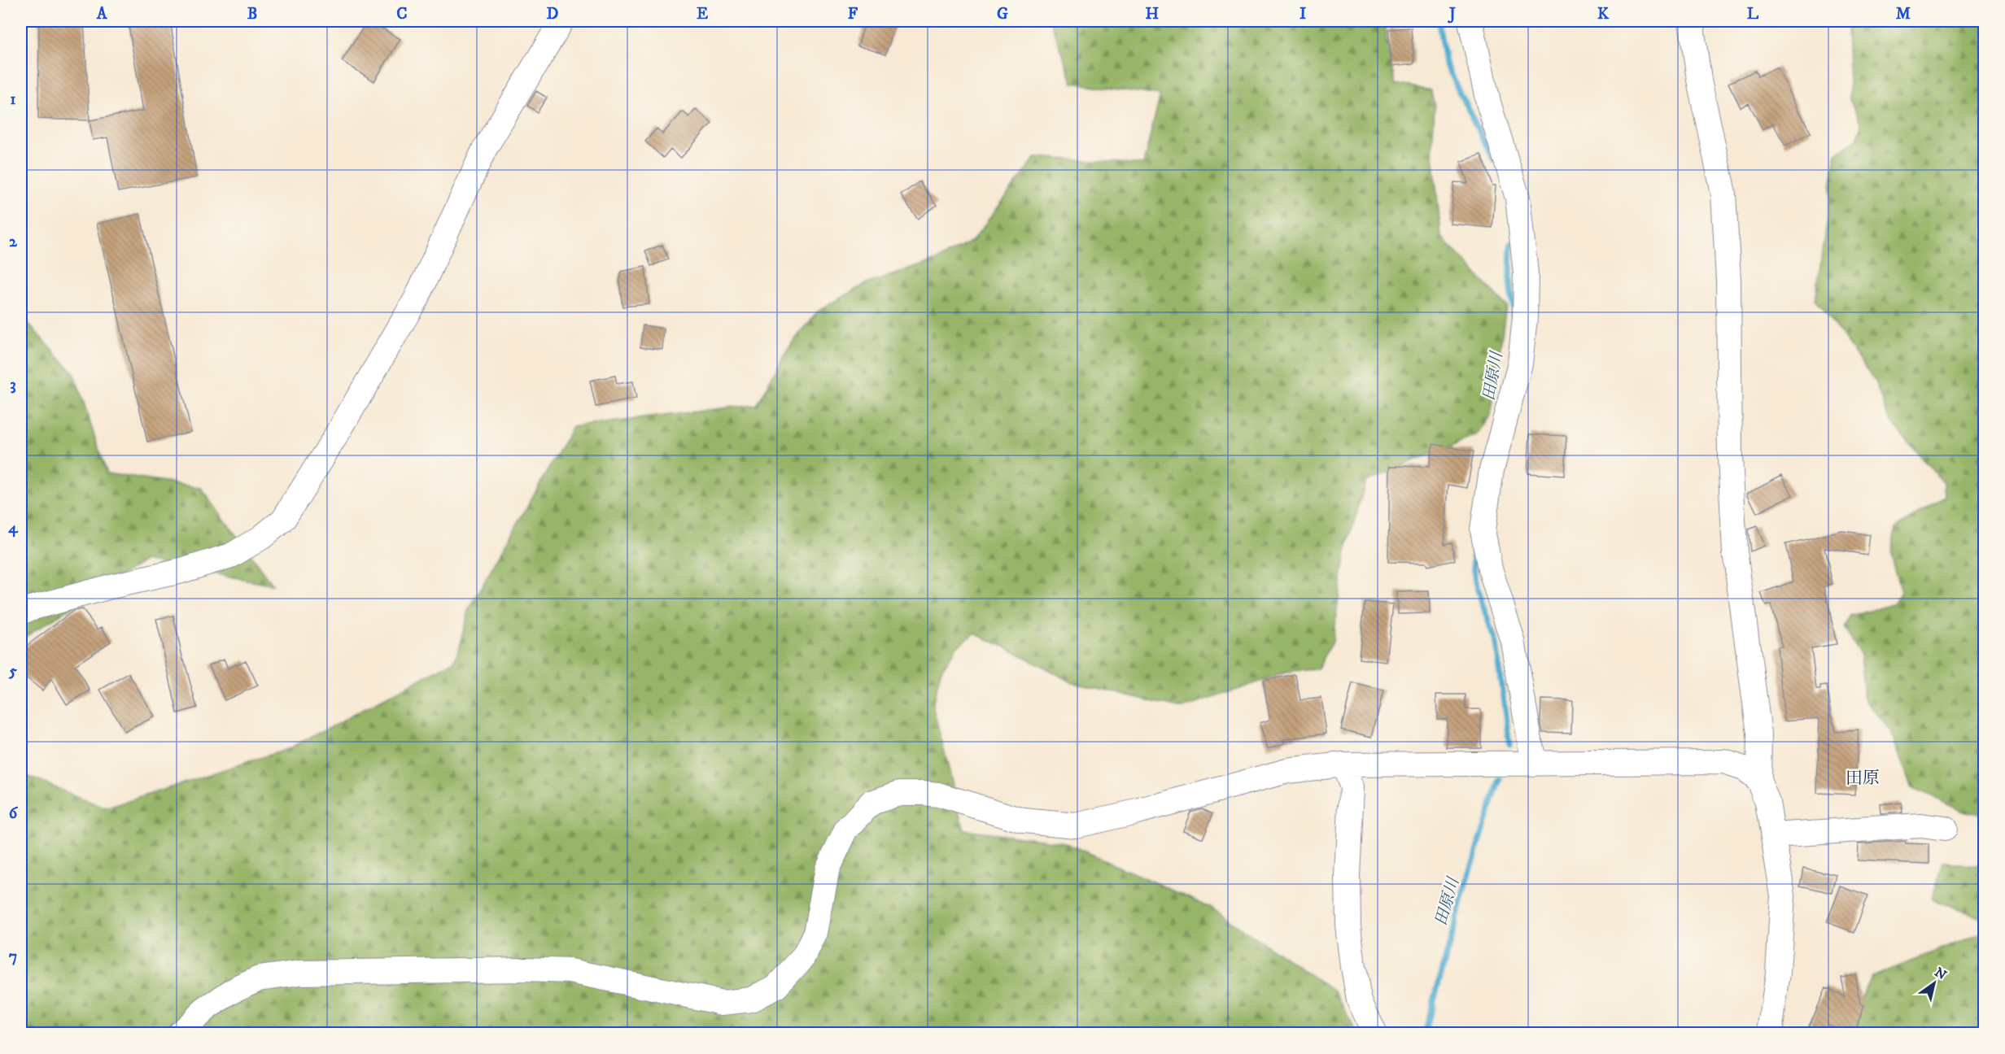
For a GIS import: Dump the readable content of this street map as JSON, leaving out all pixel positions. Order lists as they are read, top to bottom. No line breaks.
{"districts":["田原"],"water":["田原川"],"north":"top right","grid":{"columns":["A","B","C","D","E","F","G","H","I","J","K","L","M"],"rows":["1","2","3","4","5","6","7"]}}
